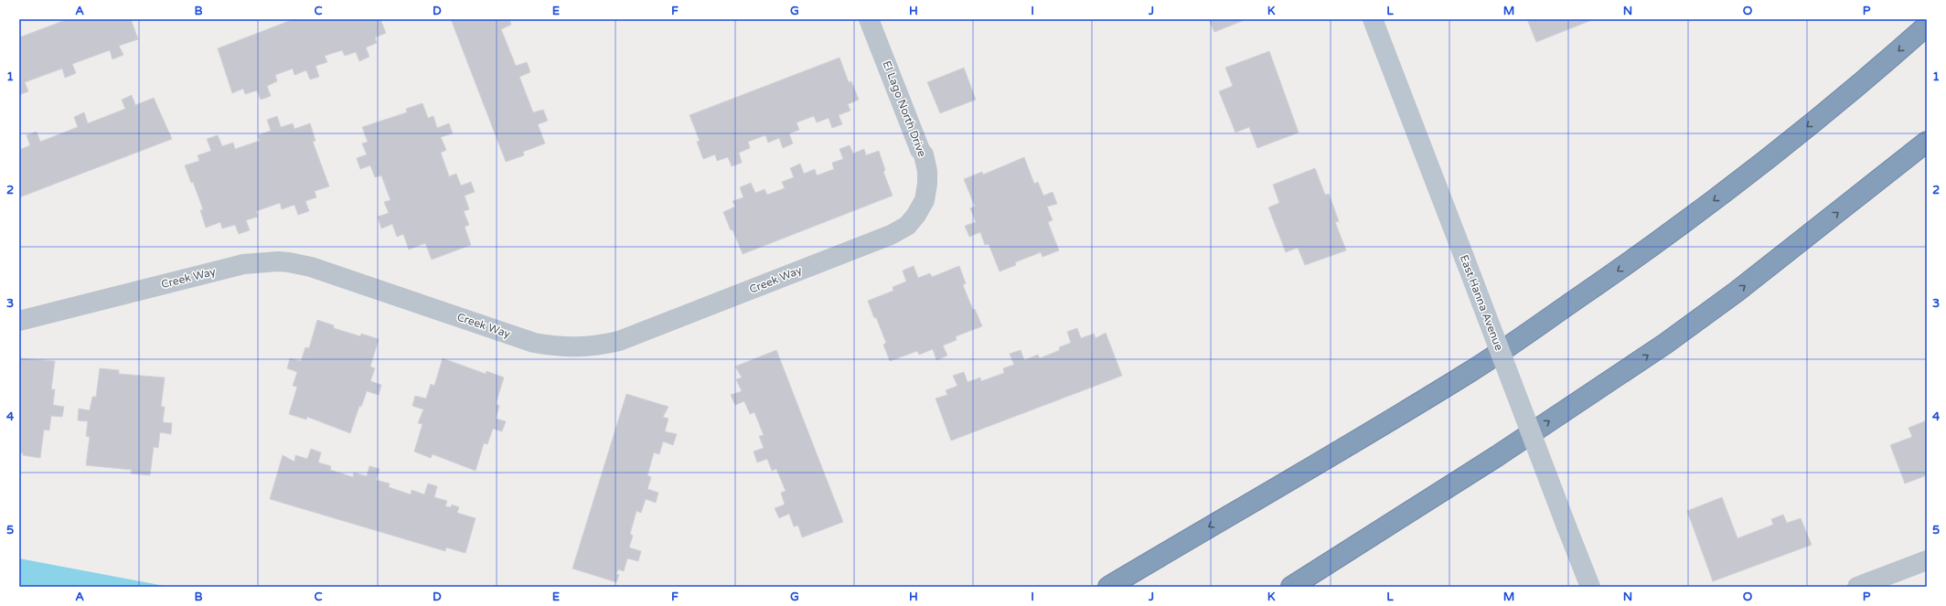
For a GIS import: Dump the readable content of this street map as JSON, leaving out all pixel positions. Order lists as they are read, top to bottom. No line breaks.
{"streets":{"main road":["East Hanna Avenue"],"street":["El Lago North Drive","Creek Way"]},"crossings":[["El Lago North Drive","Creek Way"]],"grid":{"columns":["A","B","C","D","E","F","G","H","I","J","K","L","M","N","O","P"],"rows":["1","2","3","4","5"]}}
